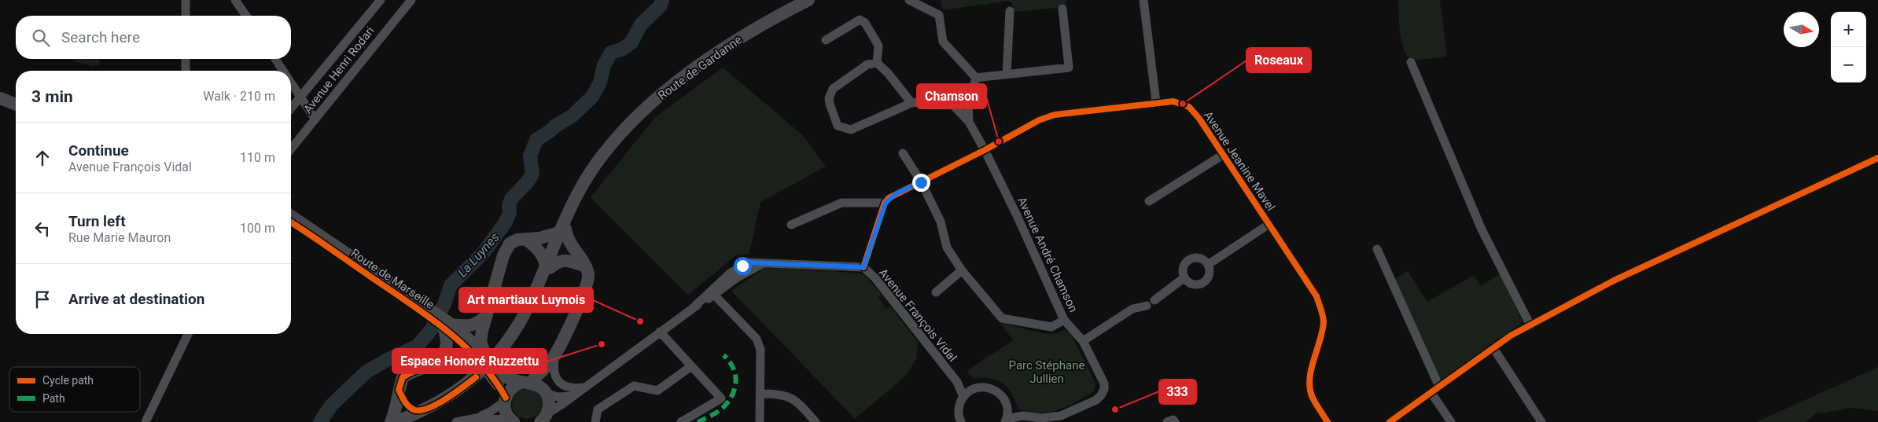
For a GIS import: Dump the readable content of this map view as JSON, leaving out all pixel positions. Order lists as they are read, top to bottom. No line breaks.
{"streets":{"main road":["Route de Gardanne","Route de Marseille"],"street":["Avenue Henri Rodari","Avenue Jeanine Mavel","Avenue André Chamson","Avenue François Vidal"]},"crossings":[["Avenue Jeanine Mavel","Avenue André Chamson"]],"water":["La Luynes"],"parks":["Parc Stéphane Jullien"],"places":["Roseaux","Chamson","Art martiaux Luynois","Espace Honoré Ruzzettu","333"],"legend":["Cycle path","Path"],"north":"right","page":{"map_buttons":["+","−"],"search":"Search here","heading":["3 min","Walk · 210 m"],"list":[["Continue","Avenue François Vidal","110 m"],["Turn left","Rue Marie Mauron","100 m"],"Arrive at destination"]}}
